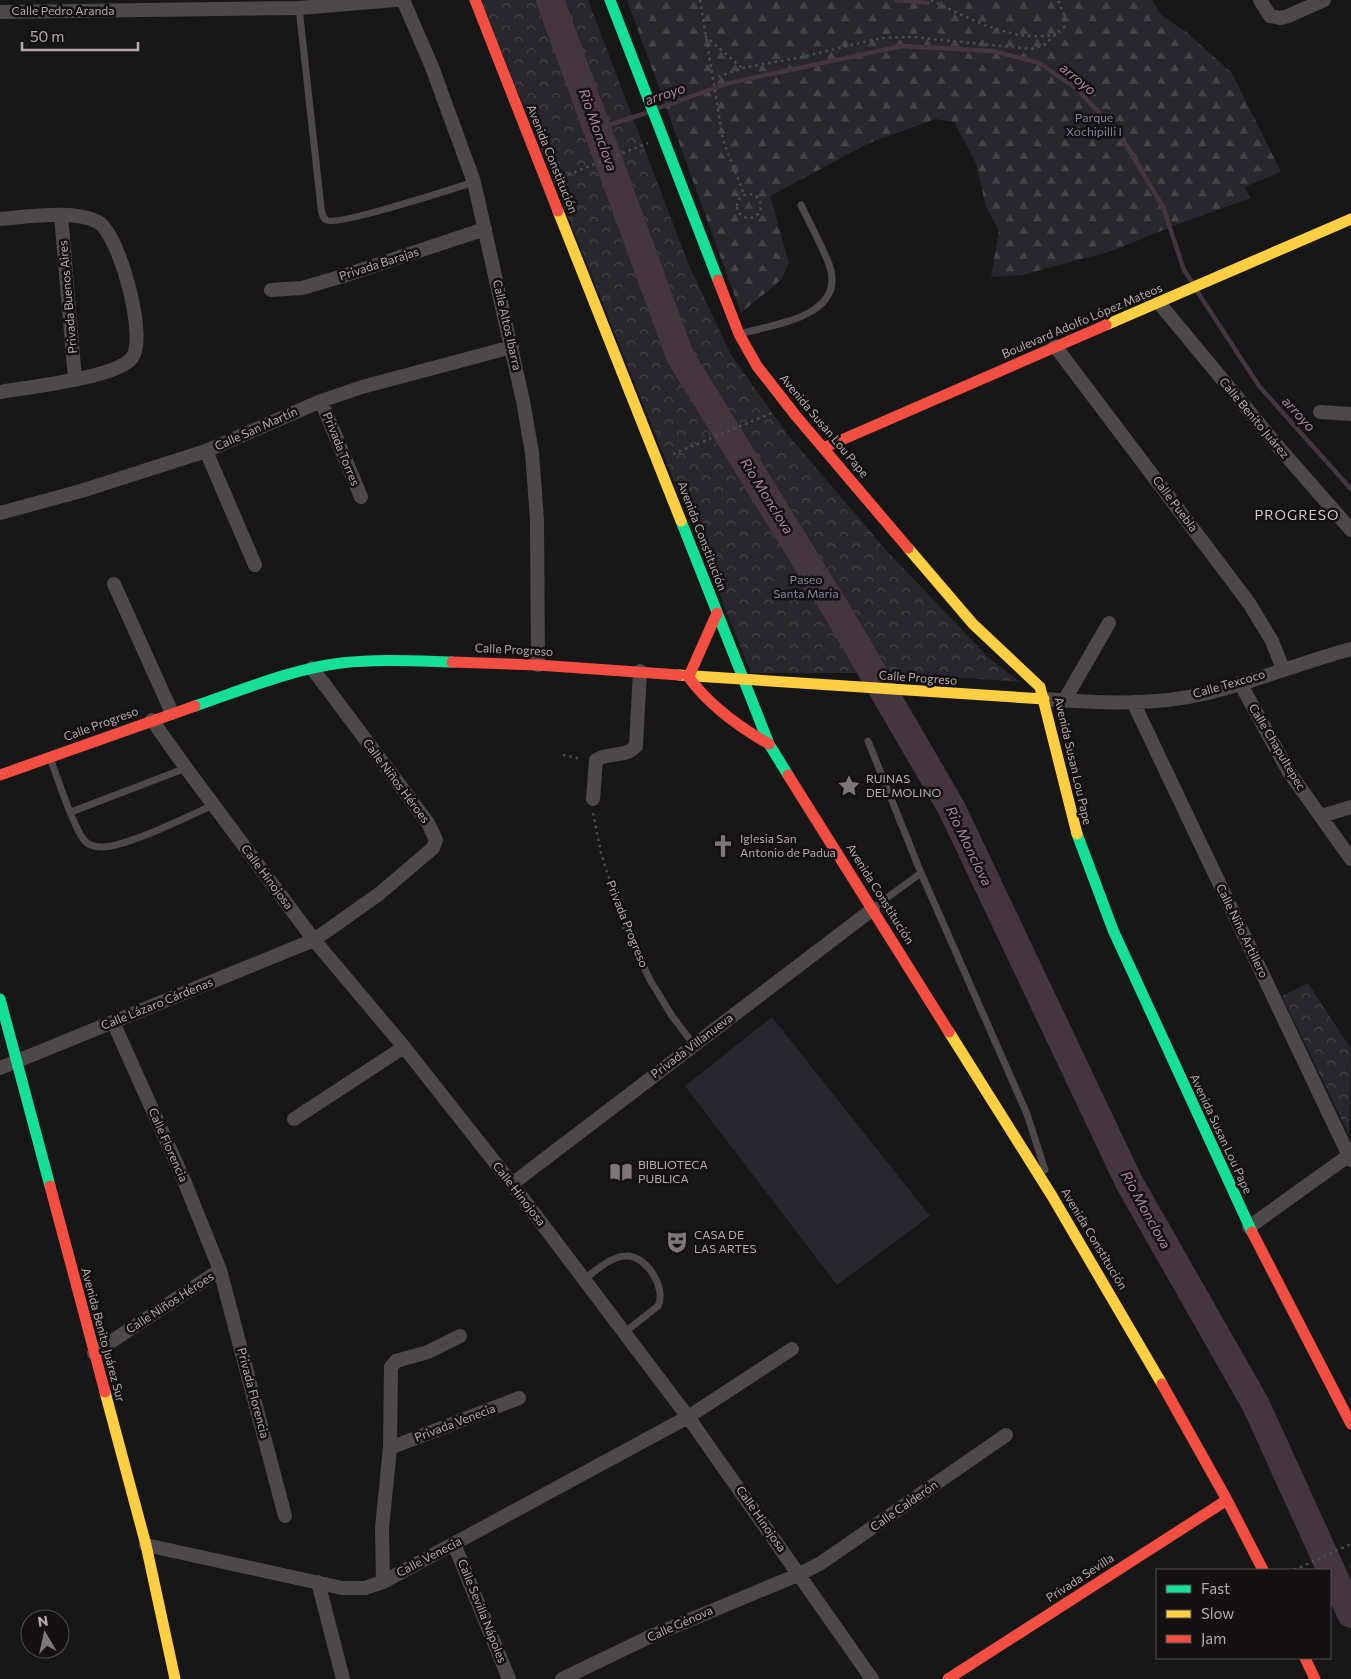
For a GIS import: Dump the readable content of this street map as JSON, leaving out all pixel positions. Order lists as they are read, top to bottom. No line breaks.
{"streets":{"street":["Calle Pedro Aranda","Avenida Constitución","Privada Barajas","Privada Buenos Aires","Boulevard Adolfo López Mateos","Calle Altos Ibarra","Calle Benito Juárez","Avenida Susan Lou Pape","Calle San Martín","Privada Torres","Calle Puebla","Calle Progreso","Calle Texcoco","Calle Chapultepec","Calle Niños Héroes","Calle Hinojosa","Calle Niño Artillero","Calle Lázaro Cárdenas","Privada Villanueva","Calle Florencia","Avenida Benito Juárez Sur","Privada Florencia","Privada Venecia","Calle Calderón","Calle Venecia","Privada Sevilla","Calle Sevilla Nápoles","Calle Génova"],"lane":["Privada Progreso"]},"crossings":[["Avenida Constitución","Calle Progreso"],["Avenida Constitución","Privada Villanueva"],["Avenida Constitución","Privada Sevilla"],["Privada Barajas","Calle Altos Ibarra"],["Boulevard Adolfo López Mateos","Calle Benito Juárez"],["Boulevard Adolfo López Mateos","Avenida Susan Lou Pape"],["Boulevard Adolfo López Mateos","Calle Puebla"],["Calle Altos Ibarra","Calle San Martín"],["Calle Altos Ibarra","Calle Progreso"],["Avenida Susan Lou Pape","Calle Progreso"],["Avenida Susan Lou Pape","Calle Texcoco"],["Calle San Martín","Privada Torres"],["Calle Puebla","Calle Texcoco"],["Calle Progreso","Calle Texcoco"],["Calle Progreso","Calle Niños Héroes"],["Calle Progreso","Calle Hinojosa"],["Calle Texcoco","Calle Chapultepec"],["Calle Texcoco","Calle Niño Artillero"],["Calle Niños Héroes","Calle Hinojosa"],["Calle Niños Héroes","Calle Lázaro Cárdenas"],["Calle Niños Héroes","Calle Florencia"],["Calle Niños Héroes","Avenida Benito Juárez Sur"],["Calle Niños Héroes","Privada Florencia"],["Calle Hinojosa","Calle Lázaro Cárdenas"],["Calle Hinojosa","Privada Villanueva"],["Calle Hinojosa","Calle Calderón"],["Calle Hinojosa","Calle Venecia"],["Calle Hinojosa","Calle Génova"],["Privada Progreso","Privada Villanueva"],["Calle Lázaro Cárdenas","Calle Florencia"],["Calle Lázaro Cárdenas","Avenida Benito Juárez Sur"],["Calle Florencia","Privada Florencia"],["Avenida Benito Juárez Sur","Calle Venecia"],["Calle Calderón","Calle Génova"],["Calle Venecia","Calle Sevilla Nápoles"]],"districts":["PROGRESO"],"water":["arroyo","Rio Monclova"],"parks":["Parque Xochipilli I","Paseo Santa Maria"],"places":{"place":["RUINAS DEL MOLINO"],"church":["Iglesia San Antonio de Padua"],"library":["BIBLIOTECA PUBLICA"],"theatre":["CASA DE LAS ARTES"]},"legend":["Fast","Slow","Jam"],"scale_bar":"50 m","north":"top"}
